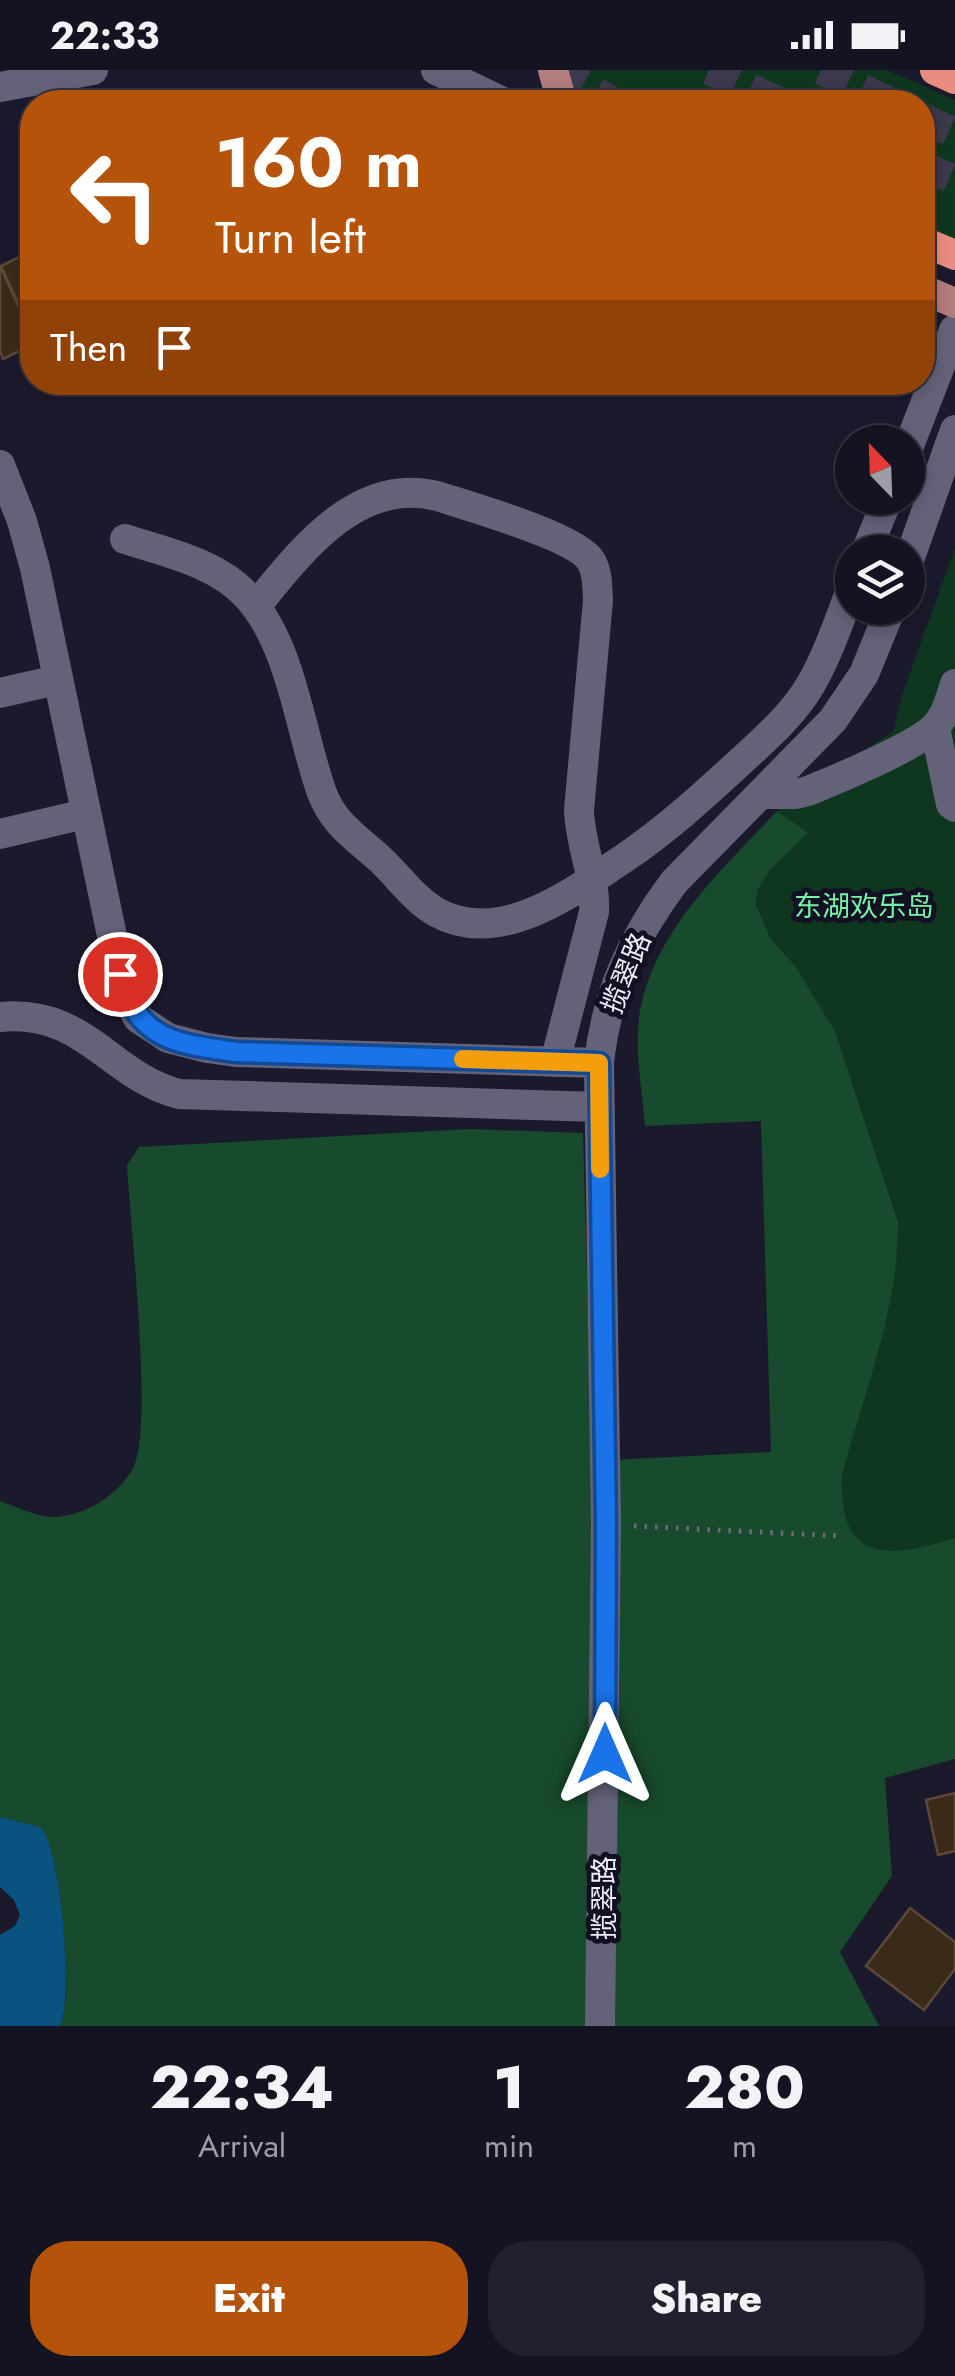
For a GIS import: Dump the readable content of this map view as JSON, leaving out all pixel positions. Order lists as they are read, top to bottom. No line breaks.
{"streets":{"street":["揽翠路"]},"parks":["东湖欢乐岛"],"north":"top left","page":{"status":"22:33","turn":["160 m","Turn left"],"then":"Then","eta":["22:34","Arrival","1","min","280","m"],"buttons":["Exit","Share"]}}
